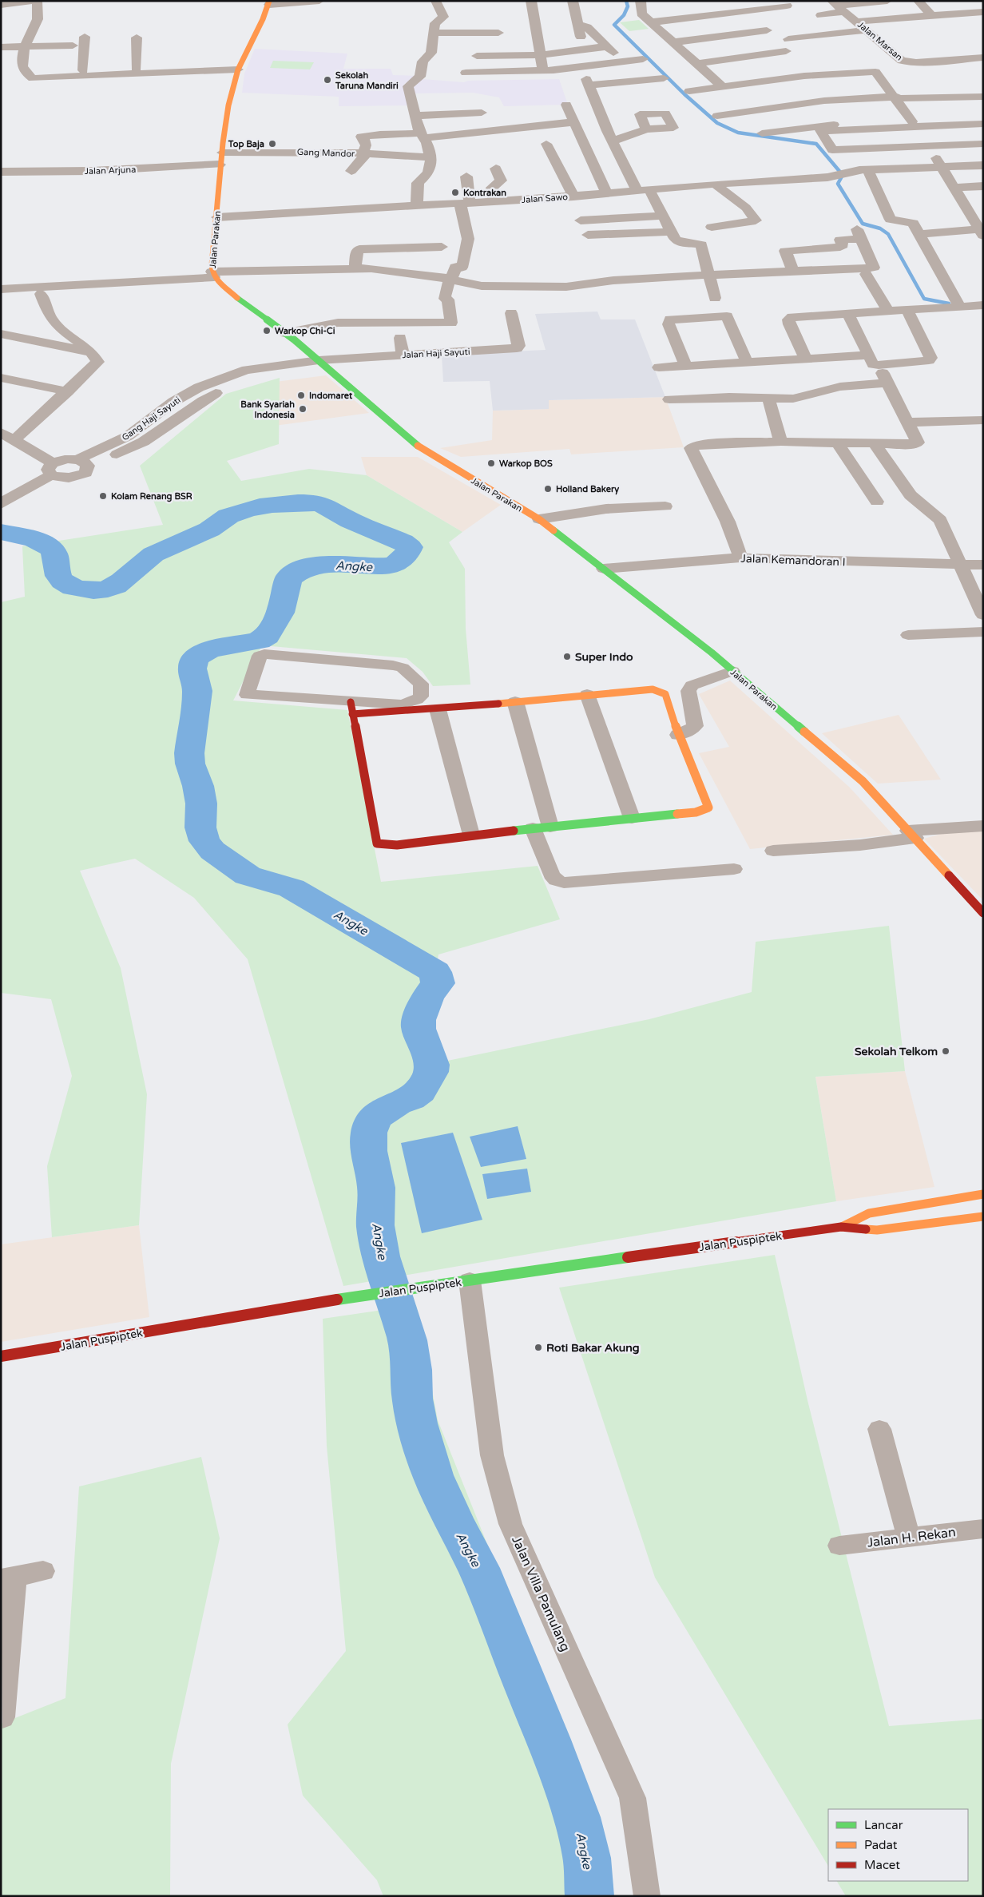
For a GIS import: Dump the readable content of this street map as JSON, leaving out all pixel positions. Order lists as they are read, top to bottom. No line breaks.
{"streets":{"street":["Jalan Marsan","Gang Mandor","Jalan Arjuna","Jalan Sawo","Jalan Parakan","Jalan Haji Sayuti","Gang Haji Sayuti","Jalan Kemandoran I","Jalan Puspiptek","Jalan H. Rekan","Jalan Villa Pamulang"]},"crossings":[["Gang Mandor","Jalan Arjuna"],["Gang Mandor","Jalan Parakan"],["Jalan Arjuna","Jalan Parakan"],["Jalan Sawo","Jalan Parakan"],["Jalan Parakan","Jalan Haji Sayuti"],["Jalan Parakan","Gang Haji Sayuti"],["Jalan Parakan","Jalan Kemandoran I"],["Jalan Haji Sayuti","Gang Haji Sayuti"],["Jalan Puspiptek","Jalan Villa Pamulang"]],"water":["Angke"],"places":["Sekolah Taruna Mandiri","Top Baja","Kontrakan","Warkop Chi-Ci","Indomaret","Bank Syariah Indonesia","Warkop BOS","Holland Bakery","Kolam Renang BSR","Super Indo","Sekolah Telkom","Roti Bakar Akung"],"legend":["Lancar","Padat","Macet"]}
